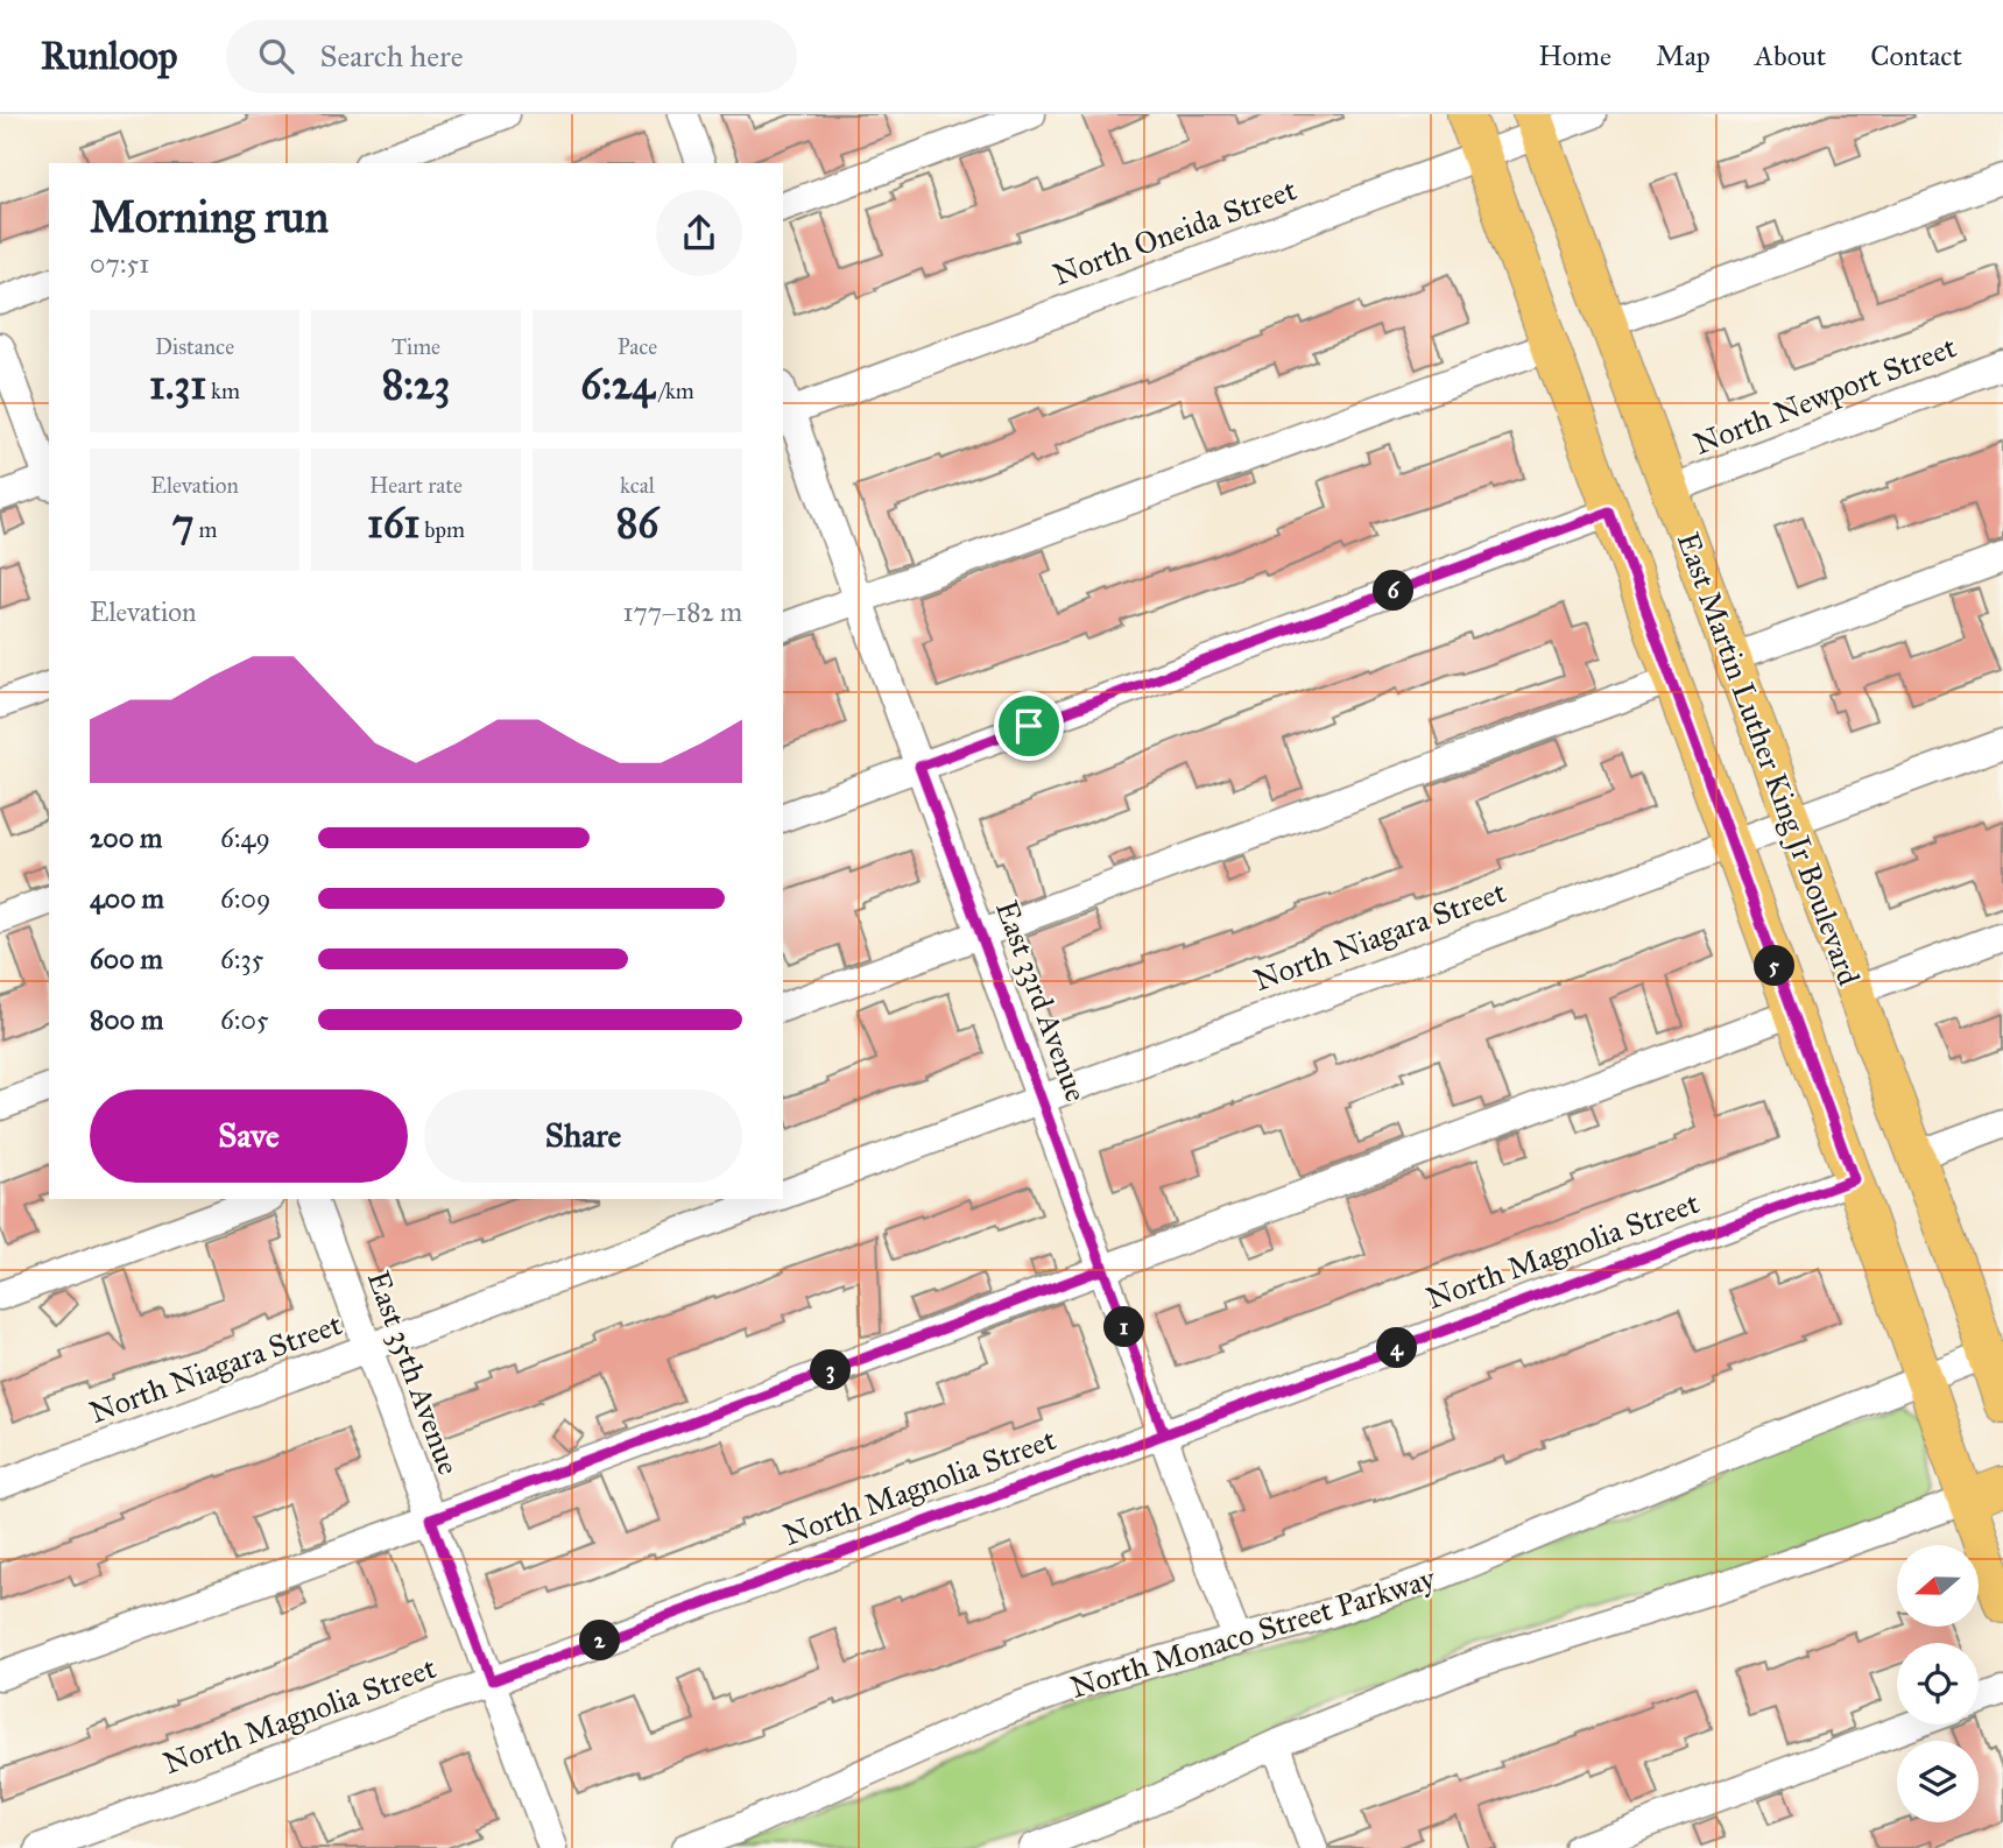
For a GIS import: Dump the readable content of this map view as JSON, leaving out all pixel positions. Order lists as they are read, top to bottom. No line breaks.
{"streets":{"main road":["East Martin Luther King Jr Boulevard"],"street":["North Oneida Street","North Newport Street","North Niagara Street","East 33rd Avenue","North Magnolia Street","East 35th Avenue","North Monaco Street Parkway"]},"crossings":[["North Oneida Street","East Martin Luther King Jr Boulevard"],["North Oneida Street","East 33rd Avenue"],["North Newport Street","East Martin Luther King Jr Boulevard"],["East Martin Luther King Jr Boulevard","North Niagara Street"],["East Martin Luther King Jr Boulevard","North Monaco Street Parkway"],["North Niagara Street","East 33rd Avenue"],["North Niagara Street","East 35th Avenue"],["East 33rd Avenue","North Magnolia Street"],["East 33rd Avenue","North Monaco Street Parkway"],["North Magnolia Street","East 35th Avenue"]],"north":"left","page":{"header":"Runloop","search":"Search here","nav":["Home","Map","About","Contact"],"heading":["Morning run","07:51"],"stats":[["Distance","1.31 km"],["Time","8:23"],["Pace","6:24 /km"],["Elevation","7 m"],["Heart rate","161 bpm"],["kcal","86"]],"pins":["6","5","1","4","3","2"],"chart":["Elevation","177–182 m"],"list":[{"name":"200 m","note":"6:49"},{"name":"400 m","note":"6:09"},{"name":"600 m","note":"6:35"},{"name":"800 m","note":"6:05"}],"buttons":["Save","Share"]}}
